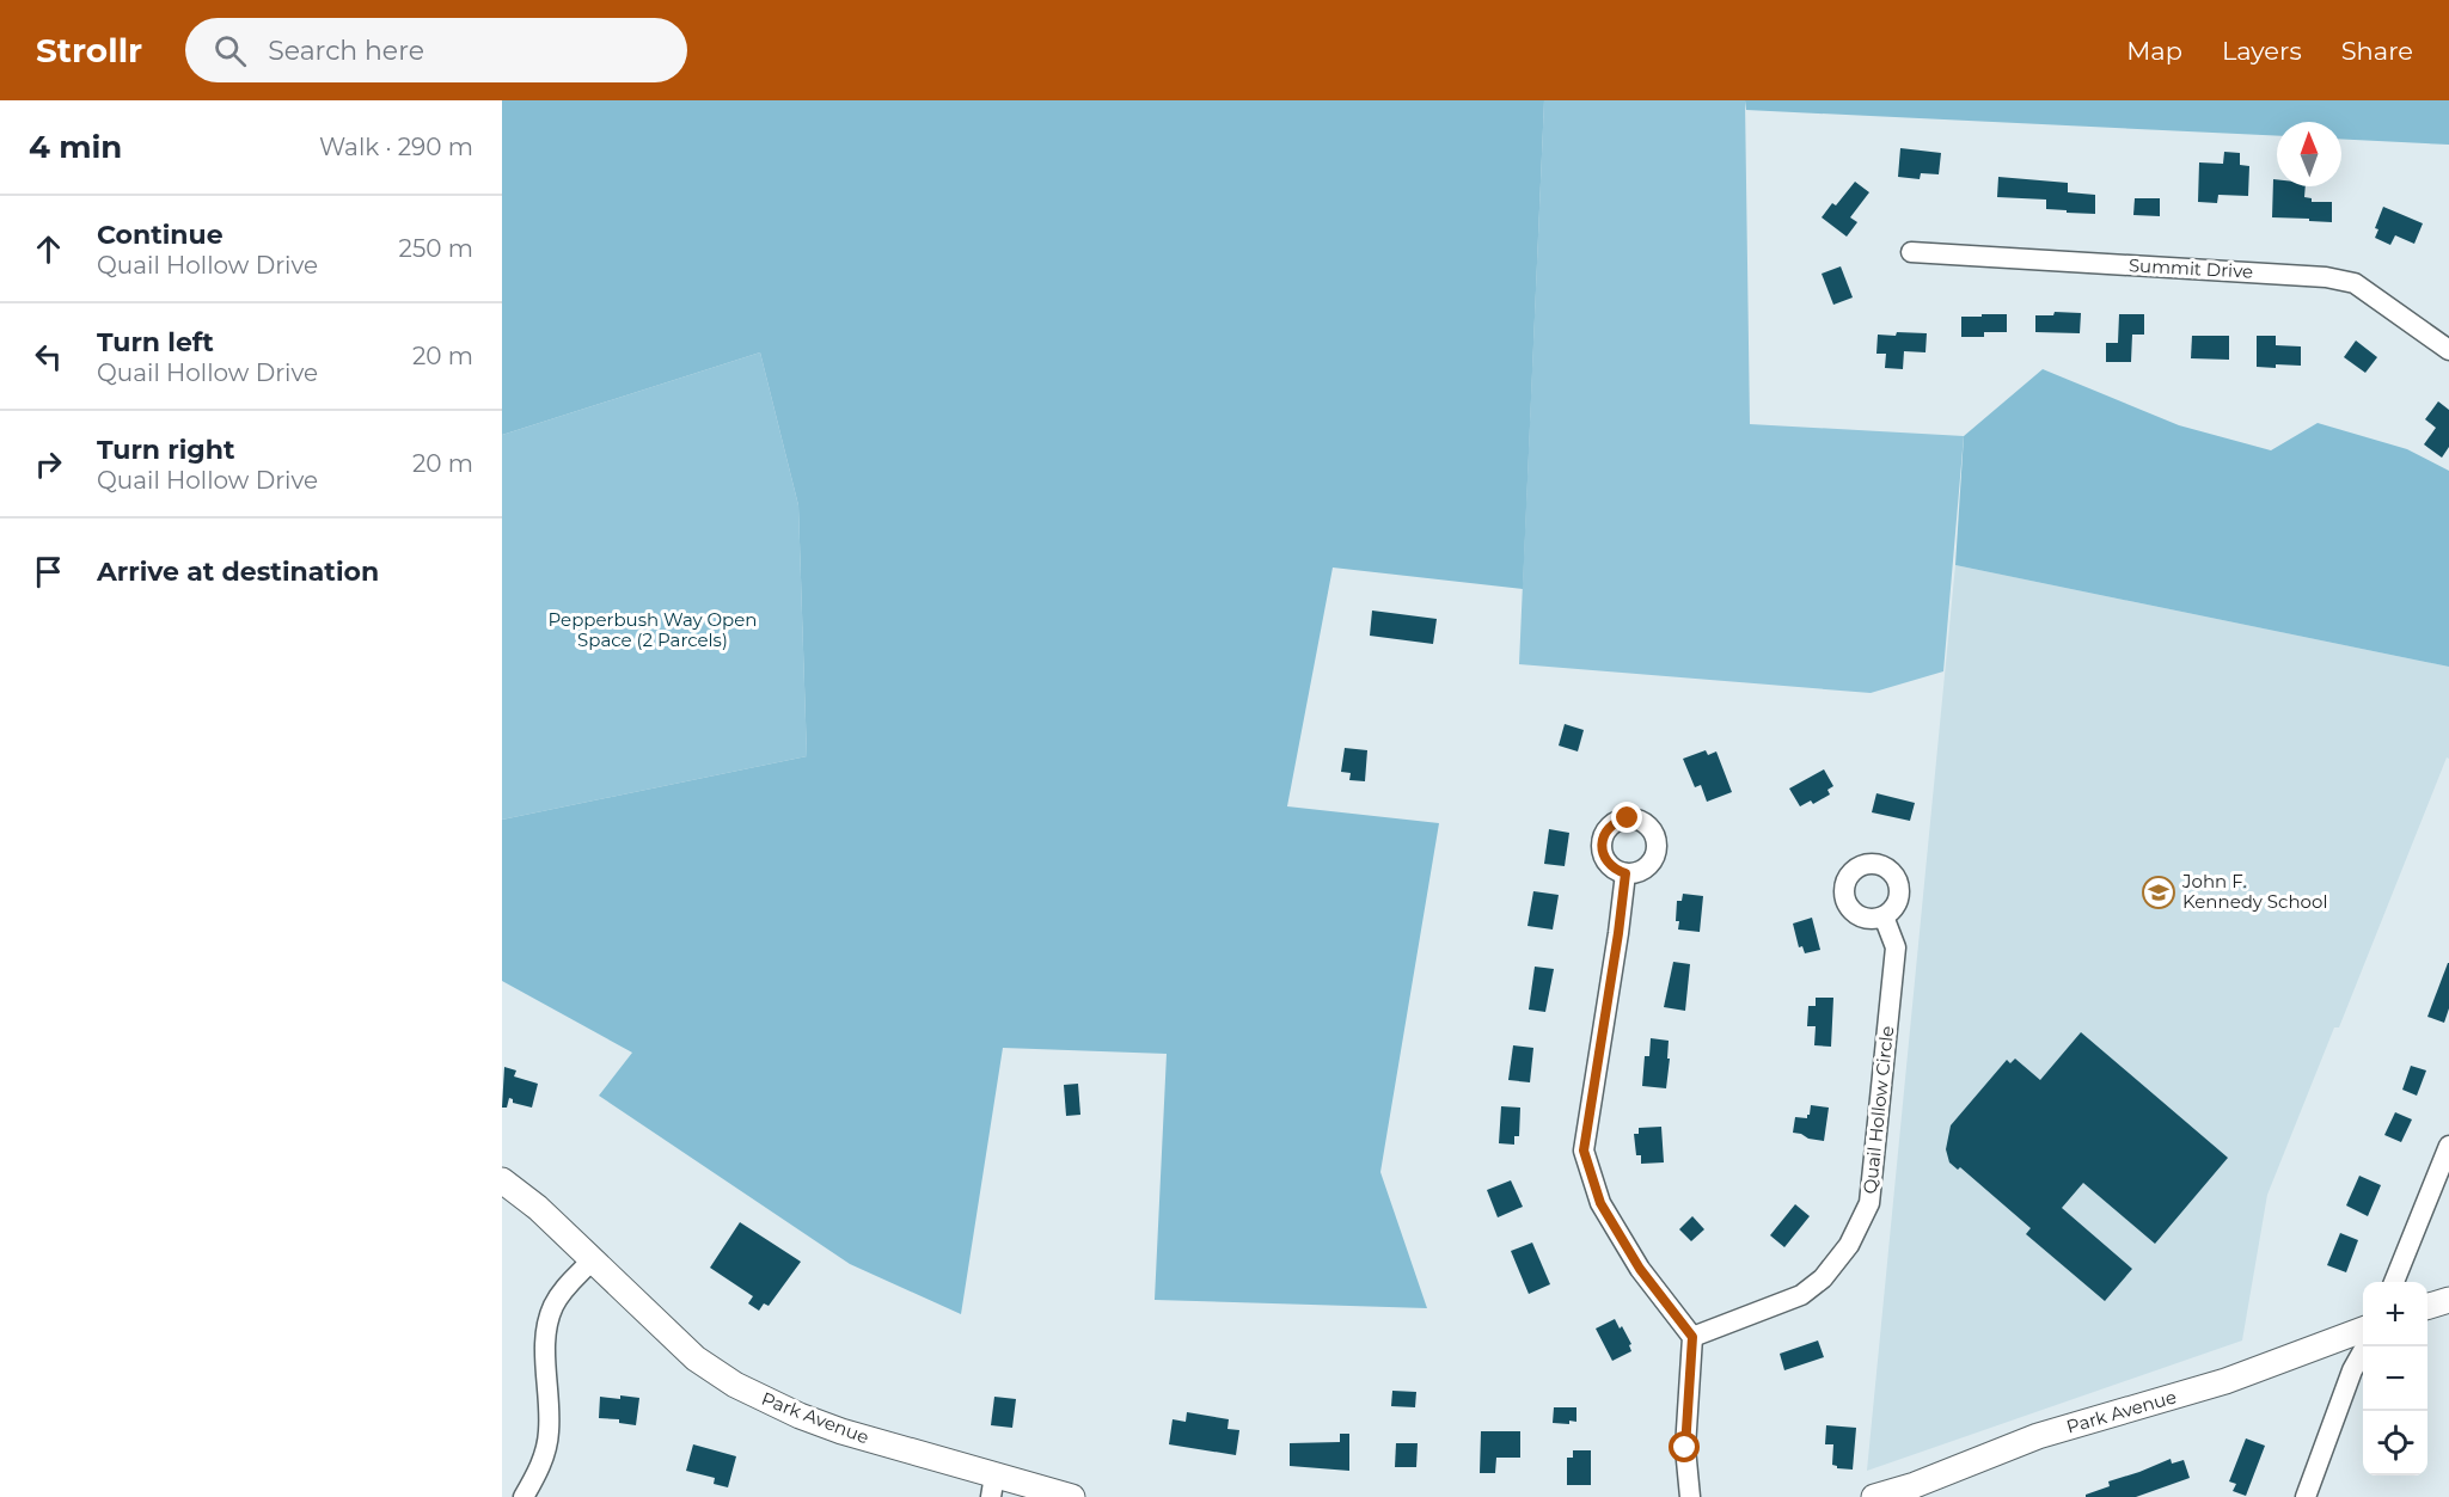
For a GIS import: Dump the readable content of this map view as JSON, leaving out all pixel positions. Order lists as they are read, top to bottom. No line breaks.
{"streets":{"main road":["Park Avenue"],"street":["Summit Drive","Quail Hollow Circle"]},"parks":["Pepperbush Way Open Space (2 Parcels)"],"places":{"school or university":["John F. Kennedy School"]},"north":"top","page":{"header":"Strollr","search":"Search here","nav":["Map","Layers","Share"],"heading":["4 min","Walk · 290 m"],"list":[["Continue","Quail Hollow Drive","250 m"],["Turn left","Quail Hollow Drive","20 m"],["Turn right","Quail Hollow Drive","20 m"],"Arrive at destination"],"map_buttons":["+","−"]}}
